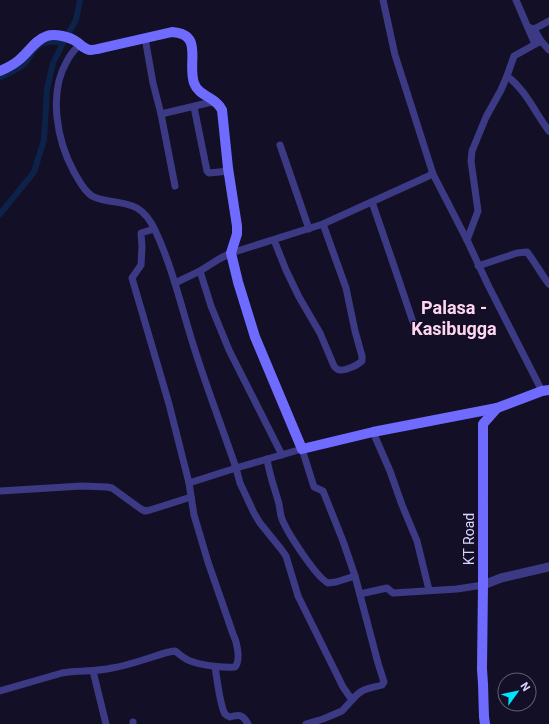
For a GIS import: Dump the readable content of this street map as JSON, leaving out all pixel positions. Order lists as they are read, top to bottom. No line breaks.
{"streets":{"main road":["KT Road"]},"districts":["Palasa - Kasibugga"],"north":"top right"}
